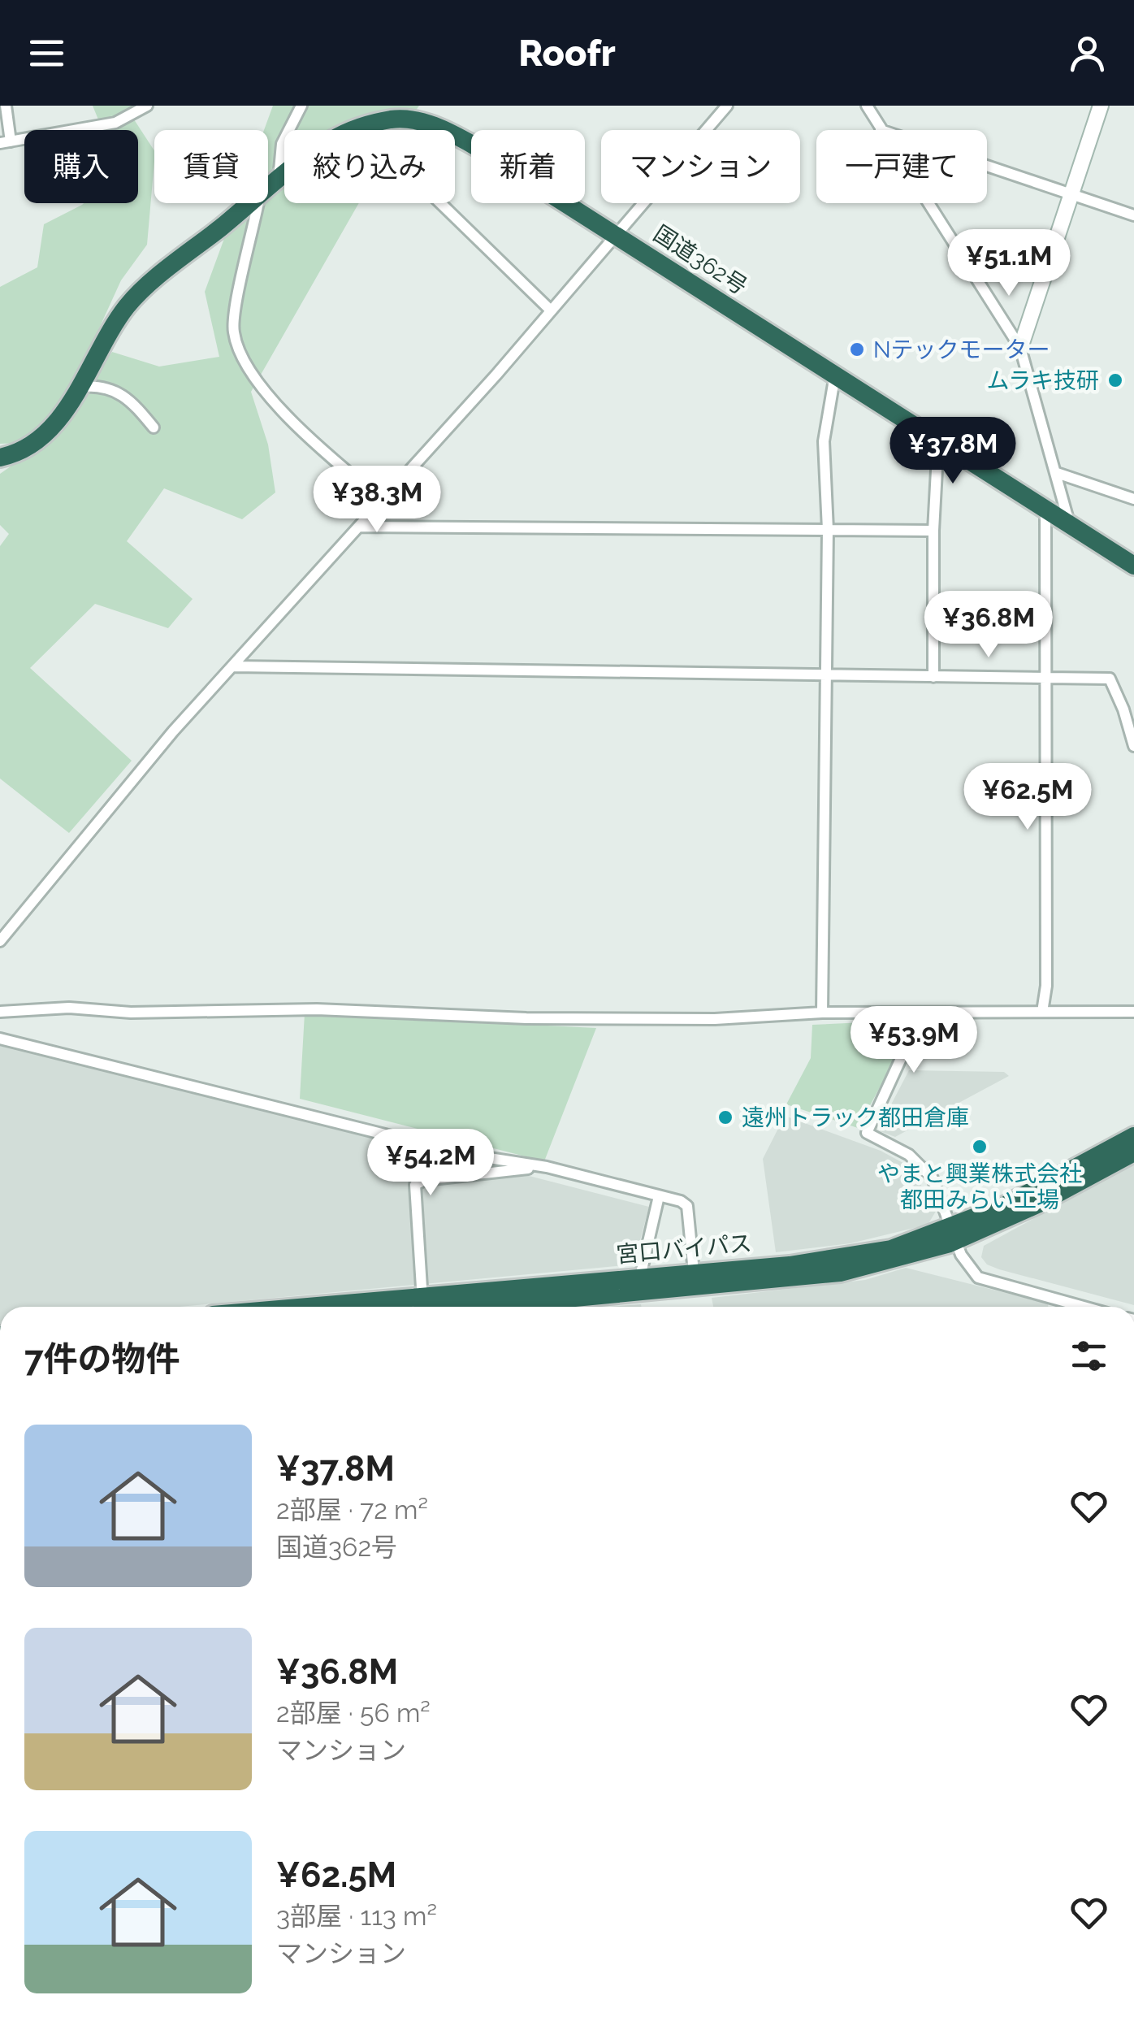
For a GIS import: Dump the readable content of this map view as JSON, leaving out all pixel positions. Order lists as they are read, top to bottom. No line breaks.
{"streets":{"highway":["国道362号","宮口バイパス"]},"places":["Nテックモーター","ムラキ技研","遠州トラック都田倉庫","やまと興業株式会社 都田みらい工場"],"page":{"header":"Roofr","chip":["購入","賃貸","絞り込み","新着","マンション","一戸建て"],"price":["¥51.1M","¥37.8M","¥38.3M","¥36.8M","¥62.5M","¥53.9M","¥54.2M"],"heading":"7件の物件","list":[{"name":"¥37.8M","note":"2部屋 · 72 m² · 国道362号"},{"name":"¥36.8M","note":"2部屋 · 56 m² · マンション"},{"name":"¥62.5M","note":"3部屋 · 113 m² · マンション"}]}}
